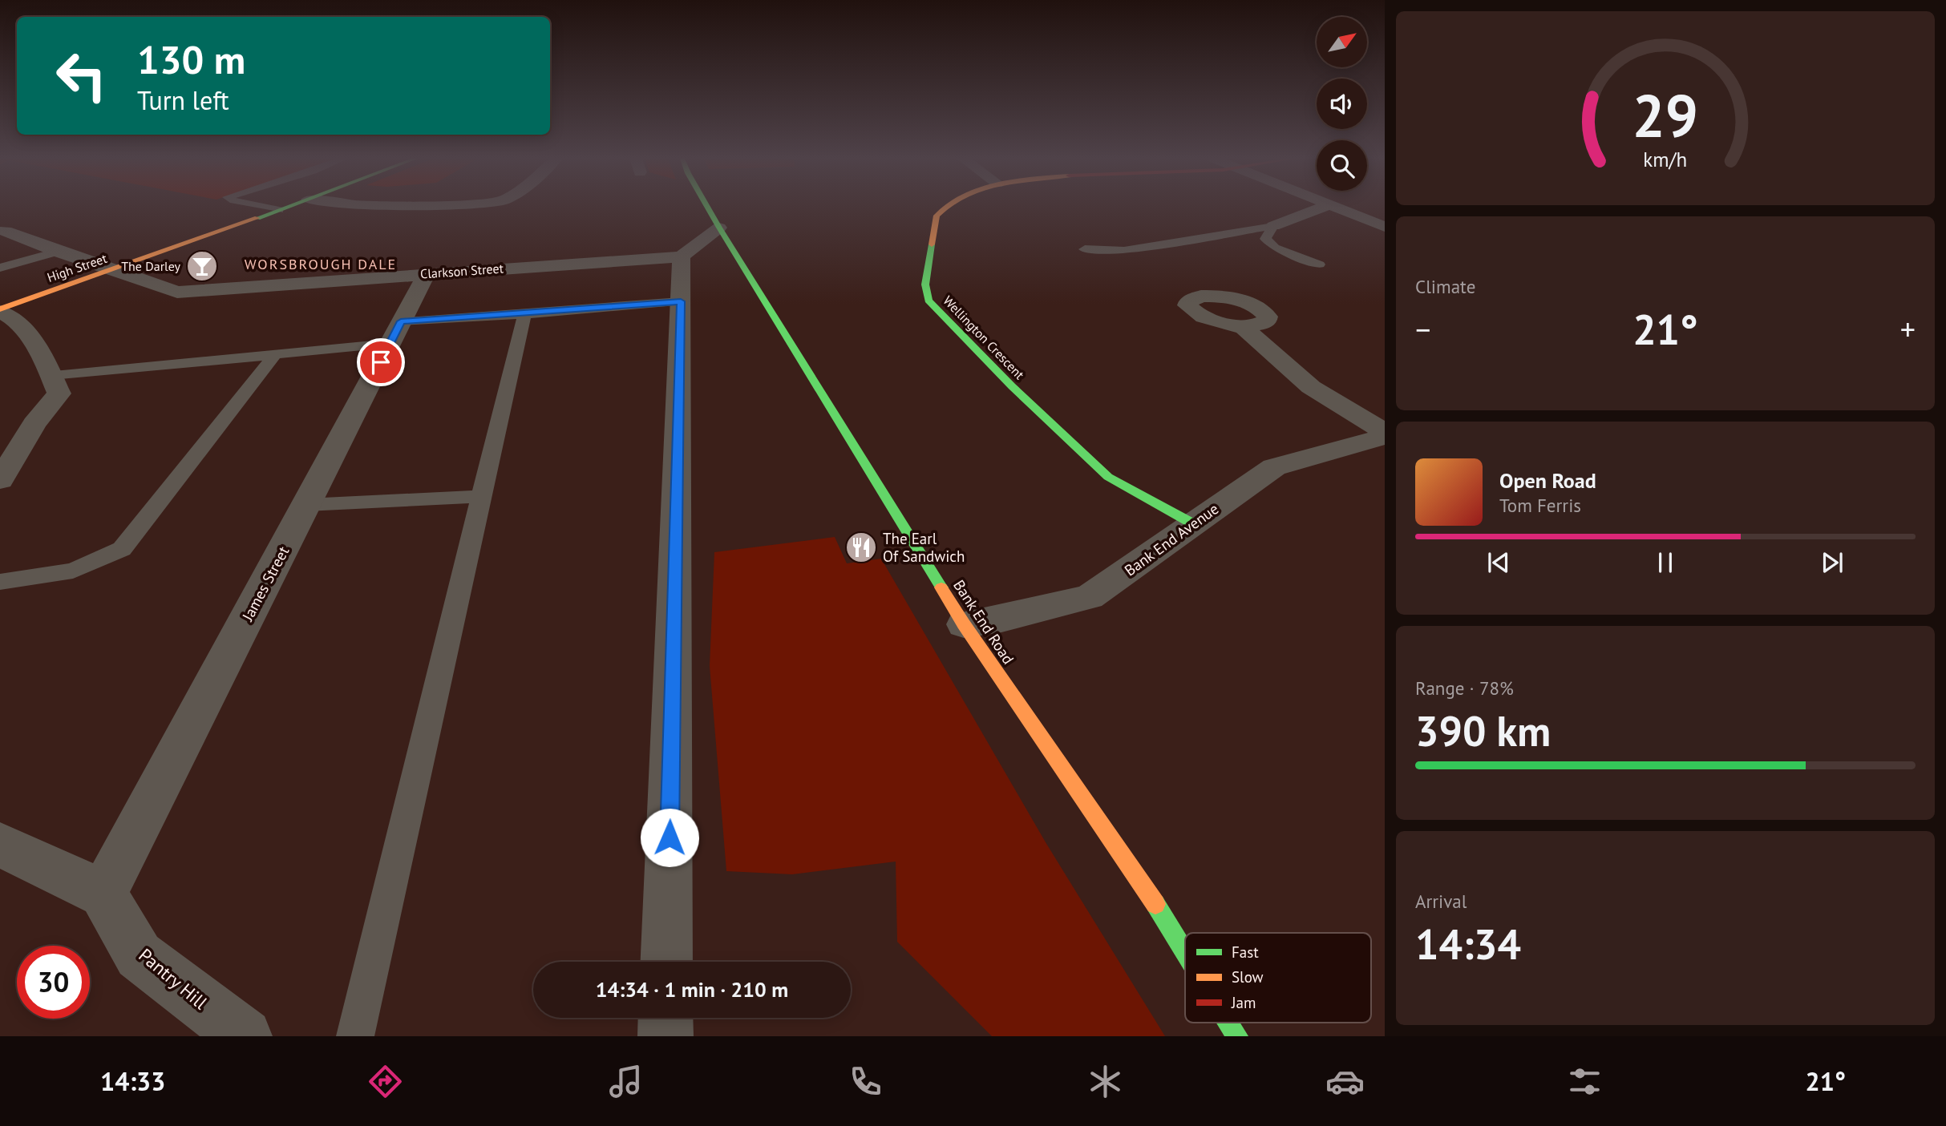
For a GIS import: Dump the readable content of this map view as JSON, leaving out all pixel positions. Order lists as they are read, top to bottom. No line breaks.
{"streets":{"street":["High Street","Clarkson Street","Wellington Crescent","Bank End Avenue","James Street","Bank End Road","Pantry Hill"]},"crossings":[["High Street","Clarkson Street"],["Clarkson Street","James Street"],["Wellington Crescent","Bank End Avenue"],["Bank End Avenue","Bank End Road"],["James Street","Pantry Hill"]],"districts":["WORSBROUGH DALE"],"places":{"bar":["The Darley"],"restaurant":["The Earl Of Sandwich"]},"legend":["Fast","Slow","Jam"],"north":"top right","page":{"turn":["130 m","Turn left"],"tile":["Climate",["Range · 78%","390 km"],["Arrival","14:34"]],"heat":["−","21°","+"],"song":["Open Road","Tom Ferris"],"limit":"30","trip":"14:34 · 1 min · 210 m","tabs":["14:33","21°"],"gauge":["29","km/h"]}}
